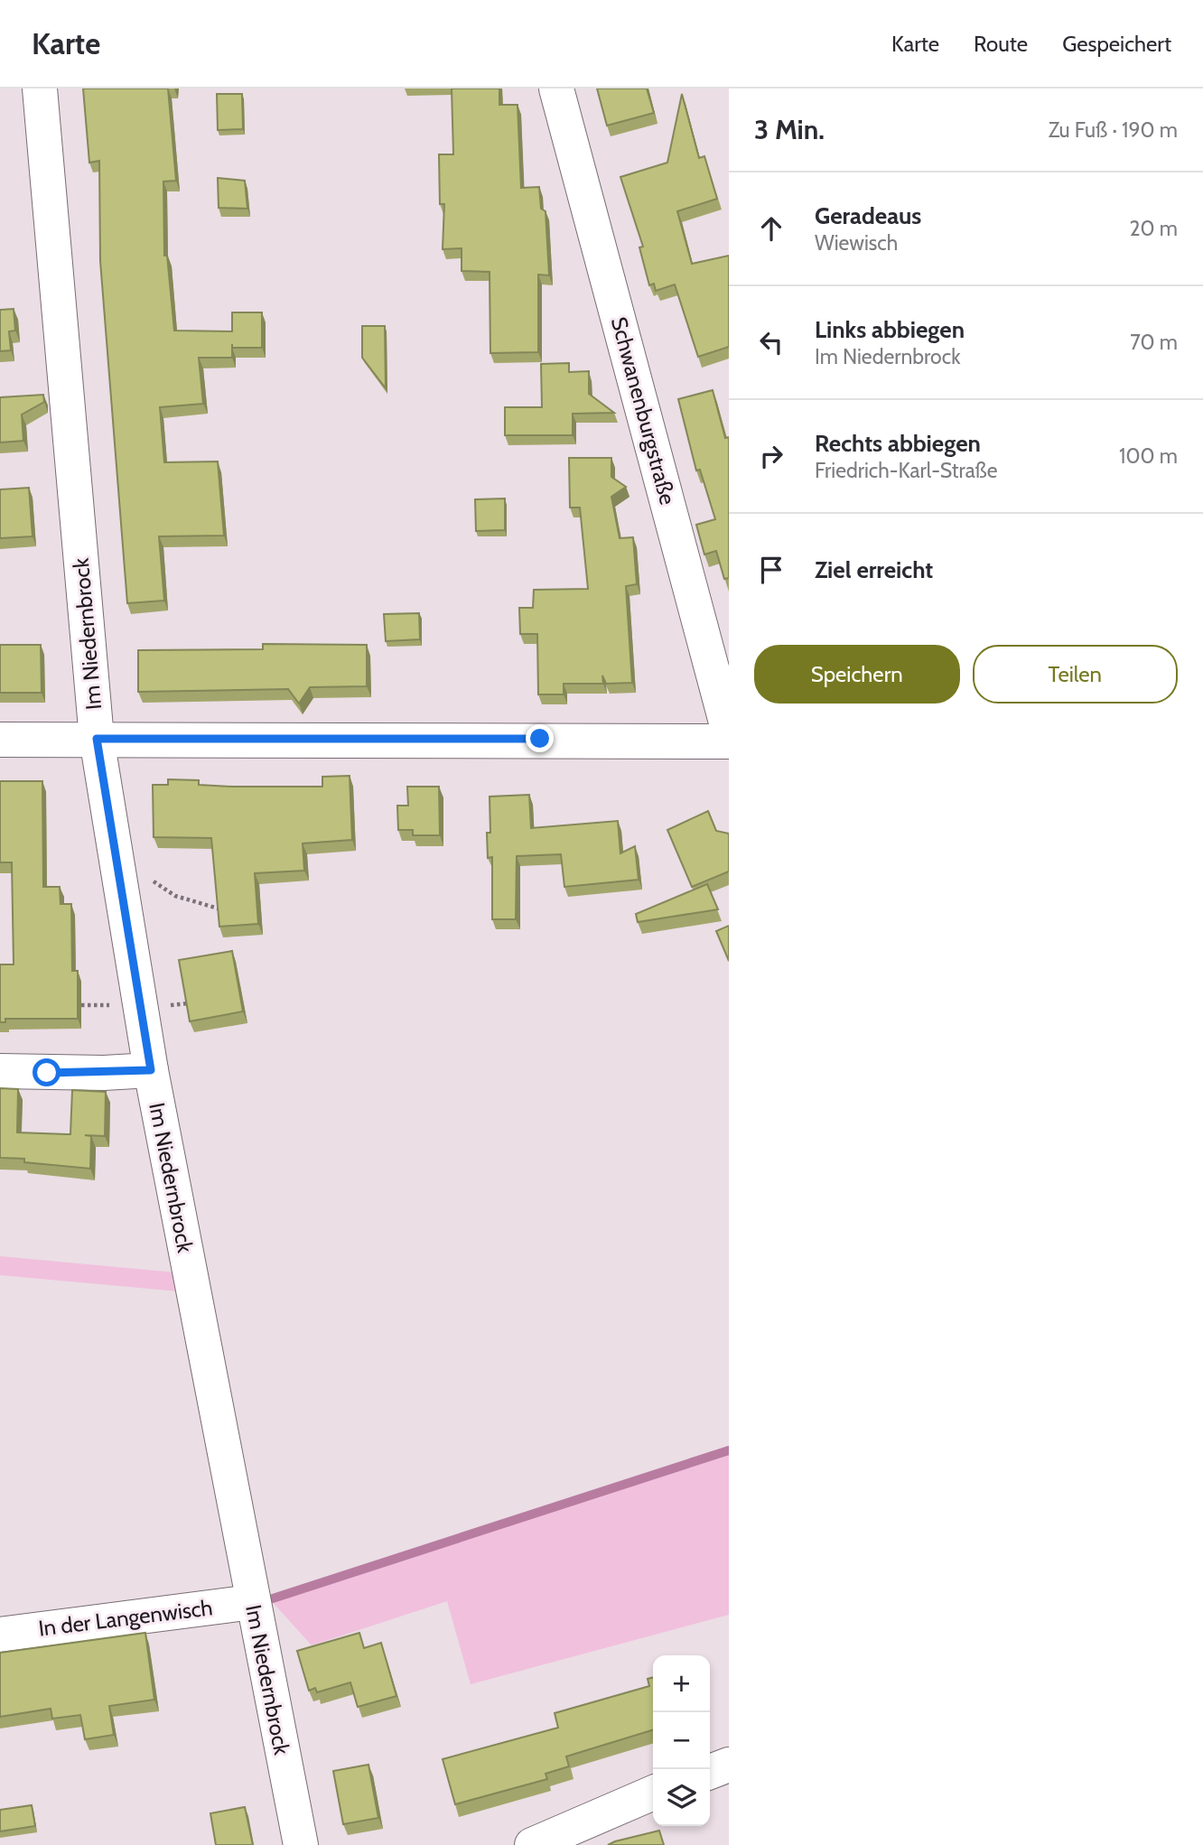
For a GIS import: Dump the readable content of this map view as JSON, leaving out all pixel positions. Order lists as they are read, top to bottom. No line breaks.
{"streets":{"street":["Schwanenburgstraße","Im Niedernbrock","In der Langenwisch"]},"crossings":[["Im Niedernbrock","In der Langenwisch"]],"page":{"header":"Karte","nav":["Karte","Route","Gespeichert"],"heading":["3 Min.","Zu Fuß · 190 m"],"list":[["Geradeaus","Wiewisch","20 m"],["Links abbiegen","Im Niedernbrock","70 m"],["Rechts abbiegen","Friedrich-Karl-Straße","100 m"],"Ziel erreicht"],"buttons":["Speichern","Teilen"],"map_buttons":["+","−"]}}
